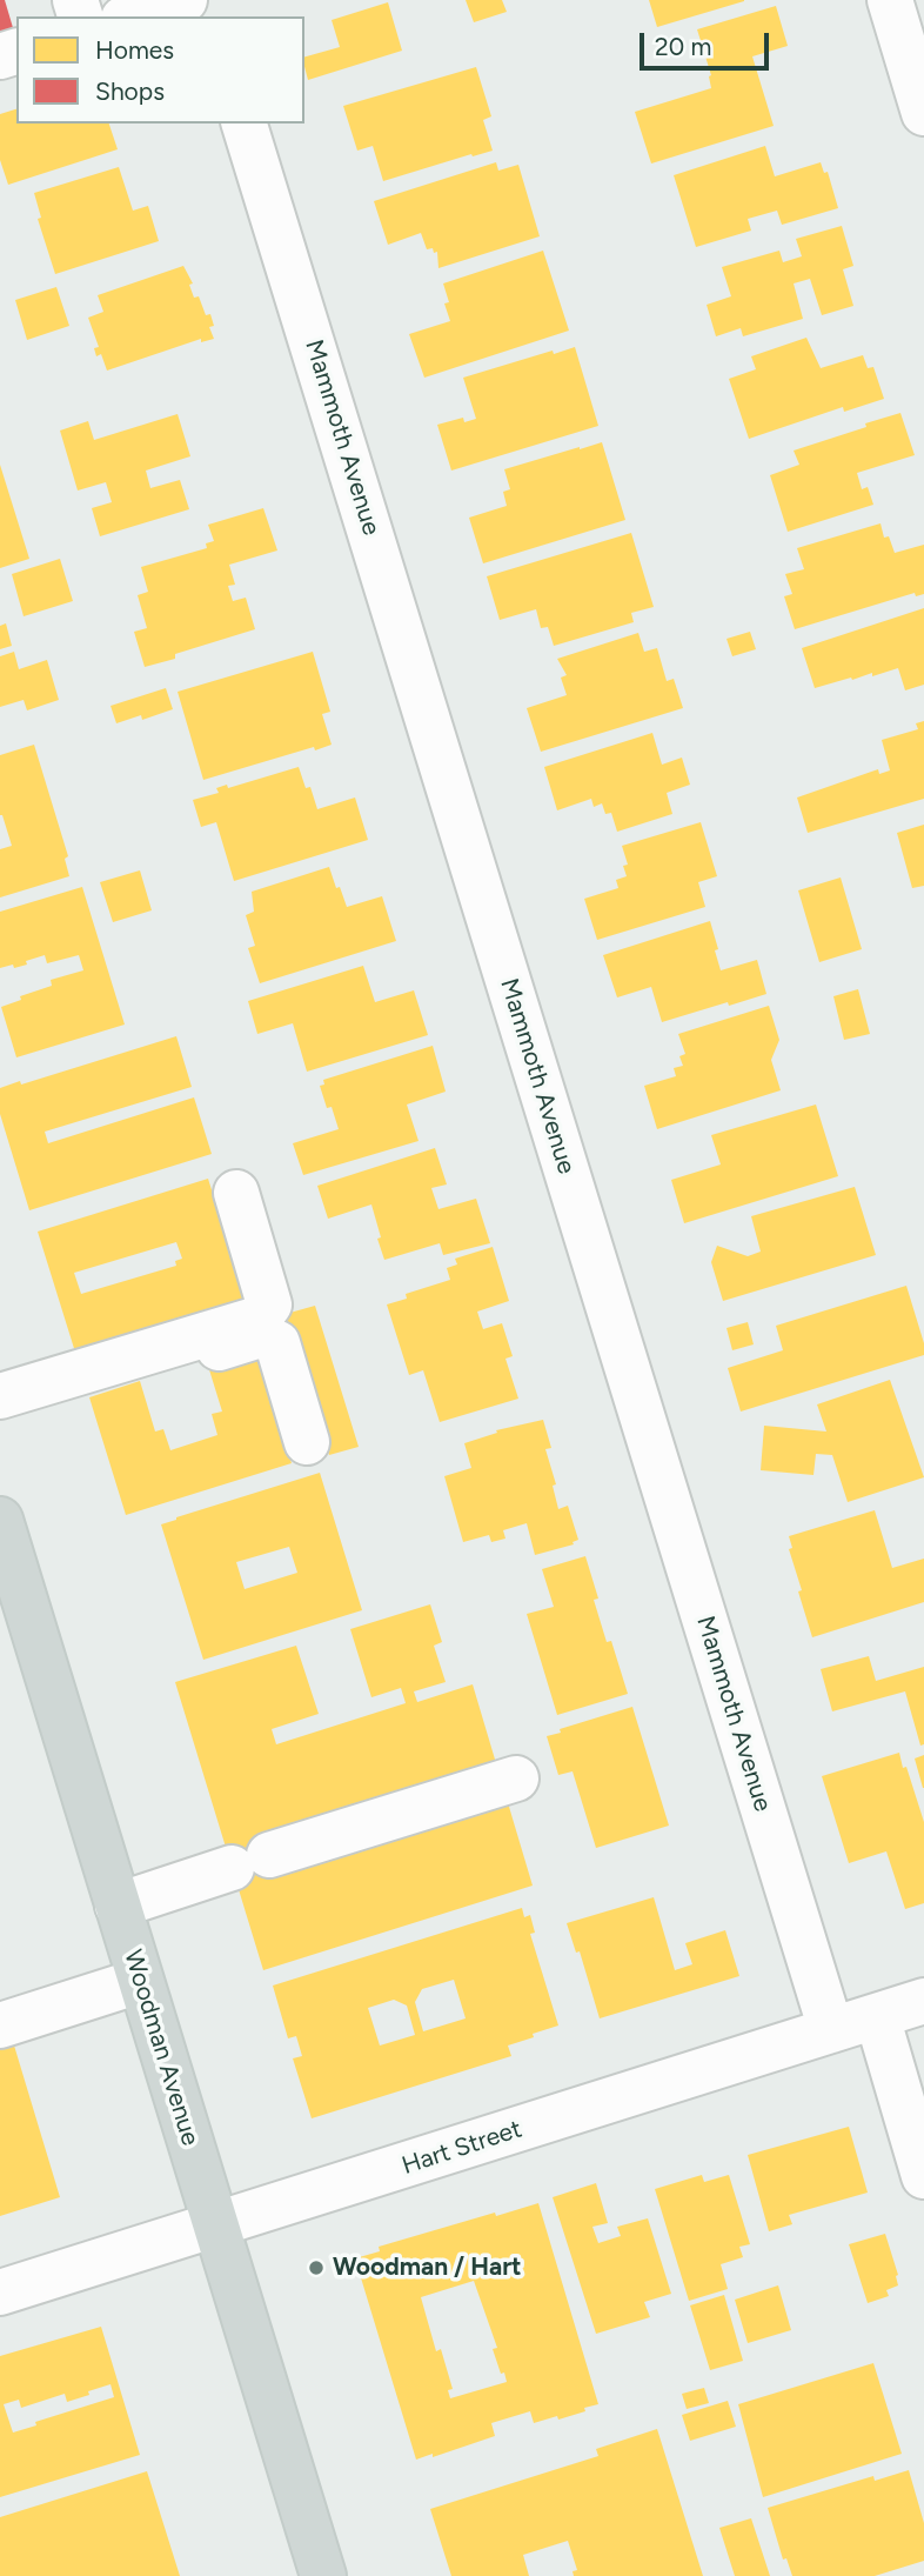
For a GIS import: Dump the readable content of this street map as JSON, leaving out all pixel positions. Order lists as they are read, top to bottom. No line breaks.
{"streets":{"main road":["Woodman Avenue"],"street":["Mammoth Avenue","Hart Street"]},"crossings":[["Mammoth Avenue","Hart Street"],["Woodman Avenue","Hart Street"]],"places":["Woodman / Hart"],"legend":["Homes","Shops"],"scale_bar":"20 m"}
